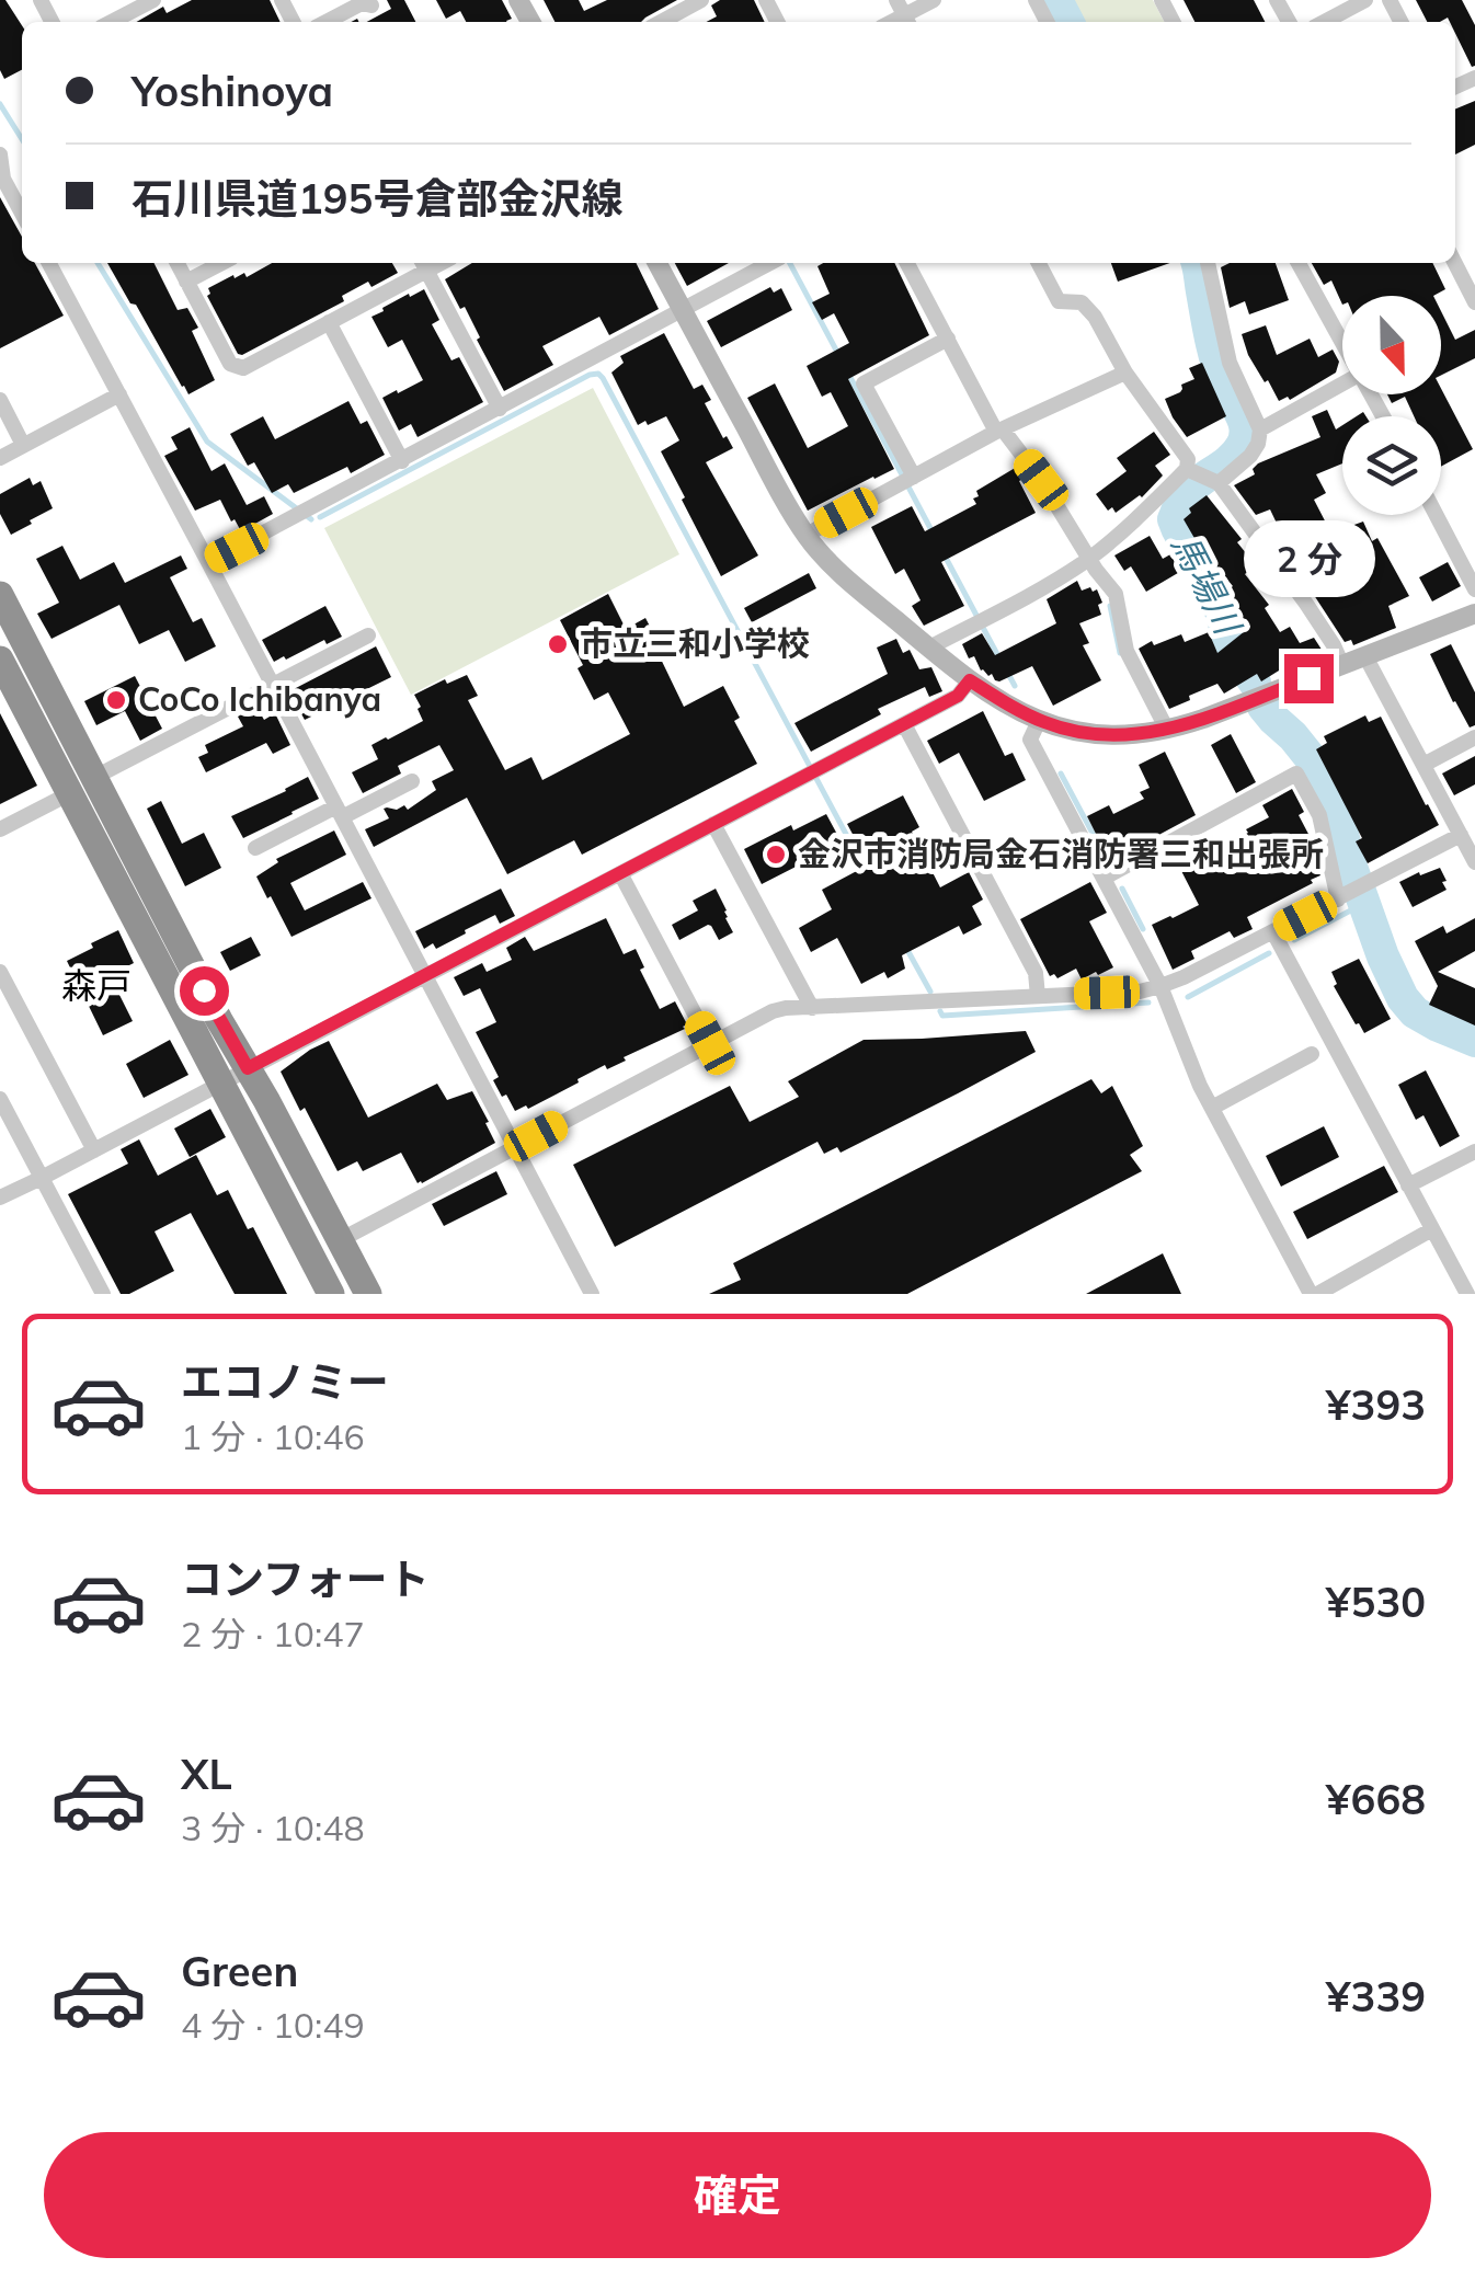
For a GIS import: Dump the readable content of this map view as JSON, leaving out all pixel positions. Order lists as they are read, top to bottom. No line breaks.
{"districts":["森戸"],"water":["馬場川"],"places":["市立三和小学校","CoCo Ichibanya","金沢市消防局金石消防署三和出張所"],"north":"bottom","page":{"banner":["Yoshinoya","石川県道195号倉部金沢線"],"bubble":"2 分","list":[{"name":"エコノミー","note":"1 分 · 10:46","value":"¥393"},{"name":"コンフォート","note":"2 分 · 10:47","value":"¥530"},{"name":"XL","note":"3 分 · 10:48","value":"¥668"},{"name":"Green","note":"4 分 · 10:49","value":"¥339"}],"buttons":"確定"}}
